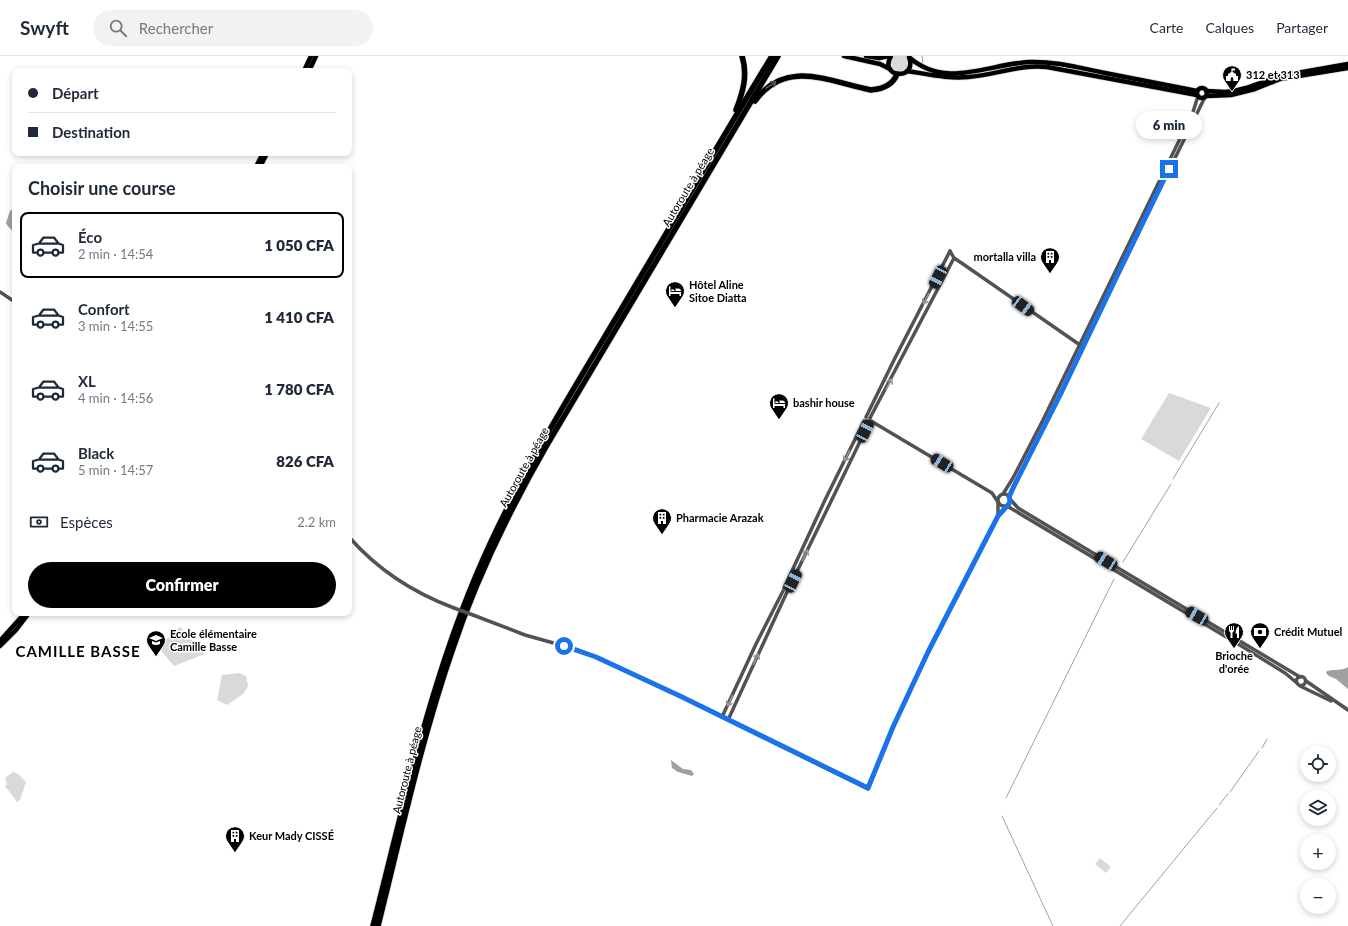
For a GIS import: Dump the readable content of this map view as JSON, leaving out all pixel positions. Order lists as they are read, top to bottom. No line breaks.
{"streets":{"highway":["Autoroute à péage"]},"districts":["CAMILLE BASSE"],"places":{"public building":["312 et 313"],"building":["mortalla villa","Pharmacie Arazak","Keur Mady CISSÉ"],"hotel":["Hôtel Aline Sitoe Diatta","bashir house"],"restaurant":["Brioche d'orée"],"bank":["Crédit Mutuel"],"school or university":["Ecole élémentaire Camille Basse"]},"page":{"header":"Swyft","search":"Rechercher","nav":["Carte","Calques","Partager"],"banner":["Départ","Destination"],"bubble":"6 min","heading":"Choisir une course","list":[{"name":"Éco","note":"2 min · 14:54","value":"1 050 CFA"},{"name":"Confort","note":"3 min · 14:55","value":"1 410 CFA"},{"name":"XL","note":"4 min · 14:56","value":"1 780 CFA"},{"name":"Black","note":"5 min · 14:57","value":"826 CFA"}],"pay":["Espèces","2.2 km"],"buttons":"Confirmer","map_buttons":["+","−"]}}
